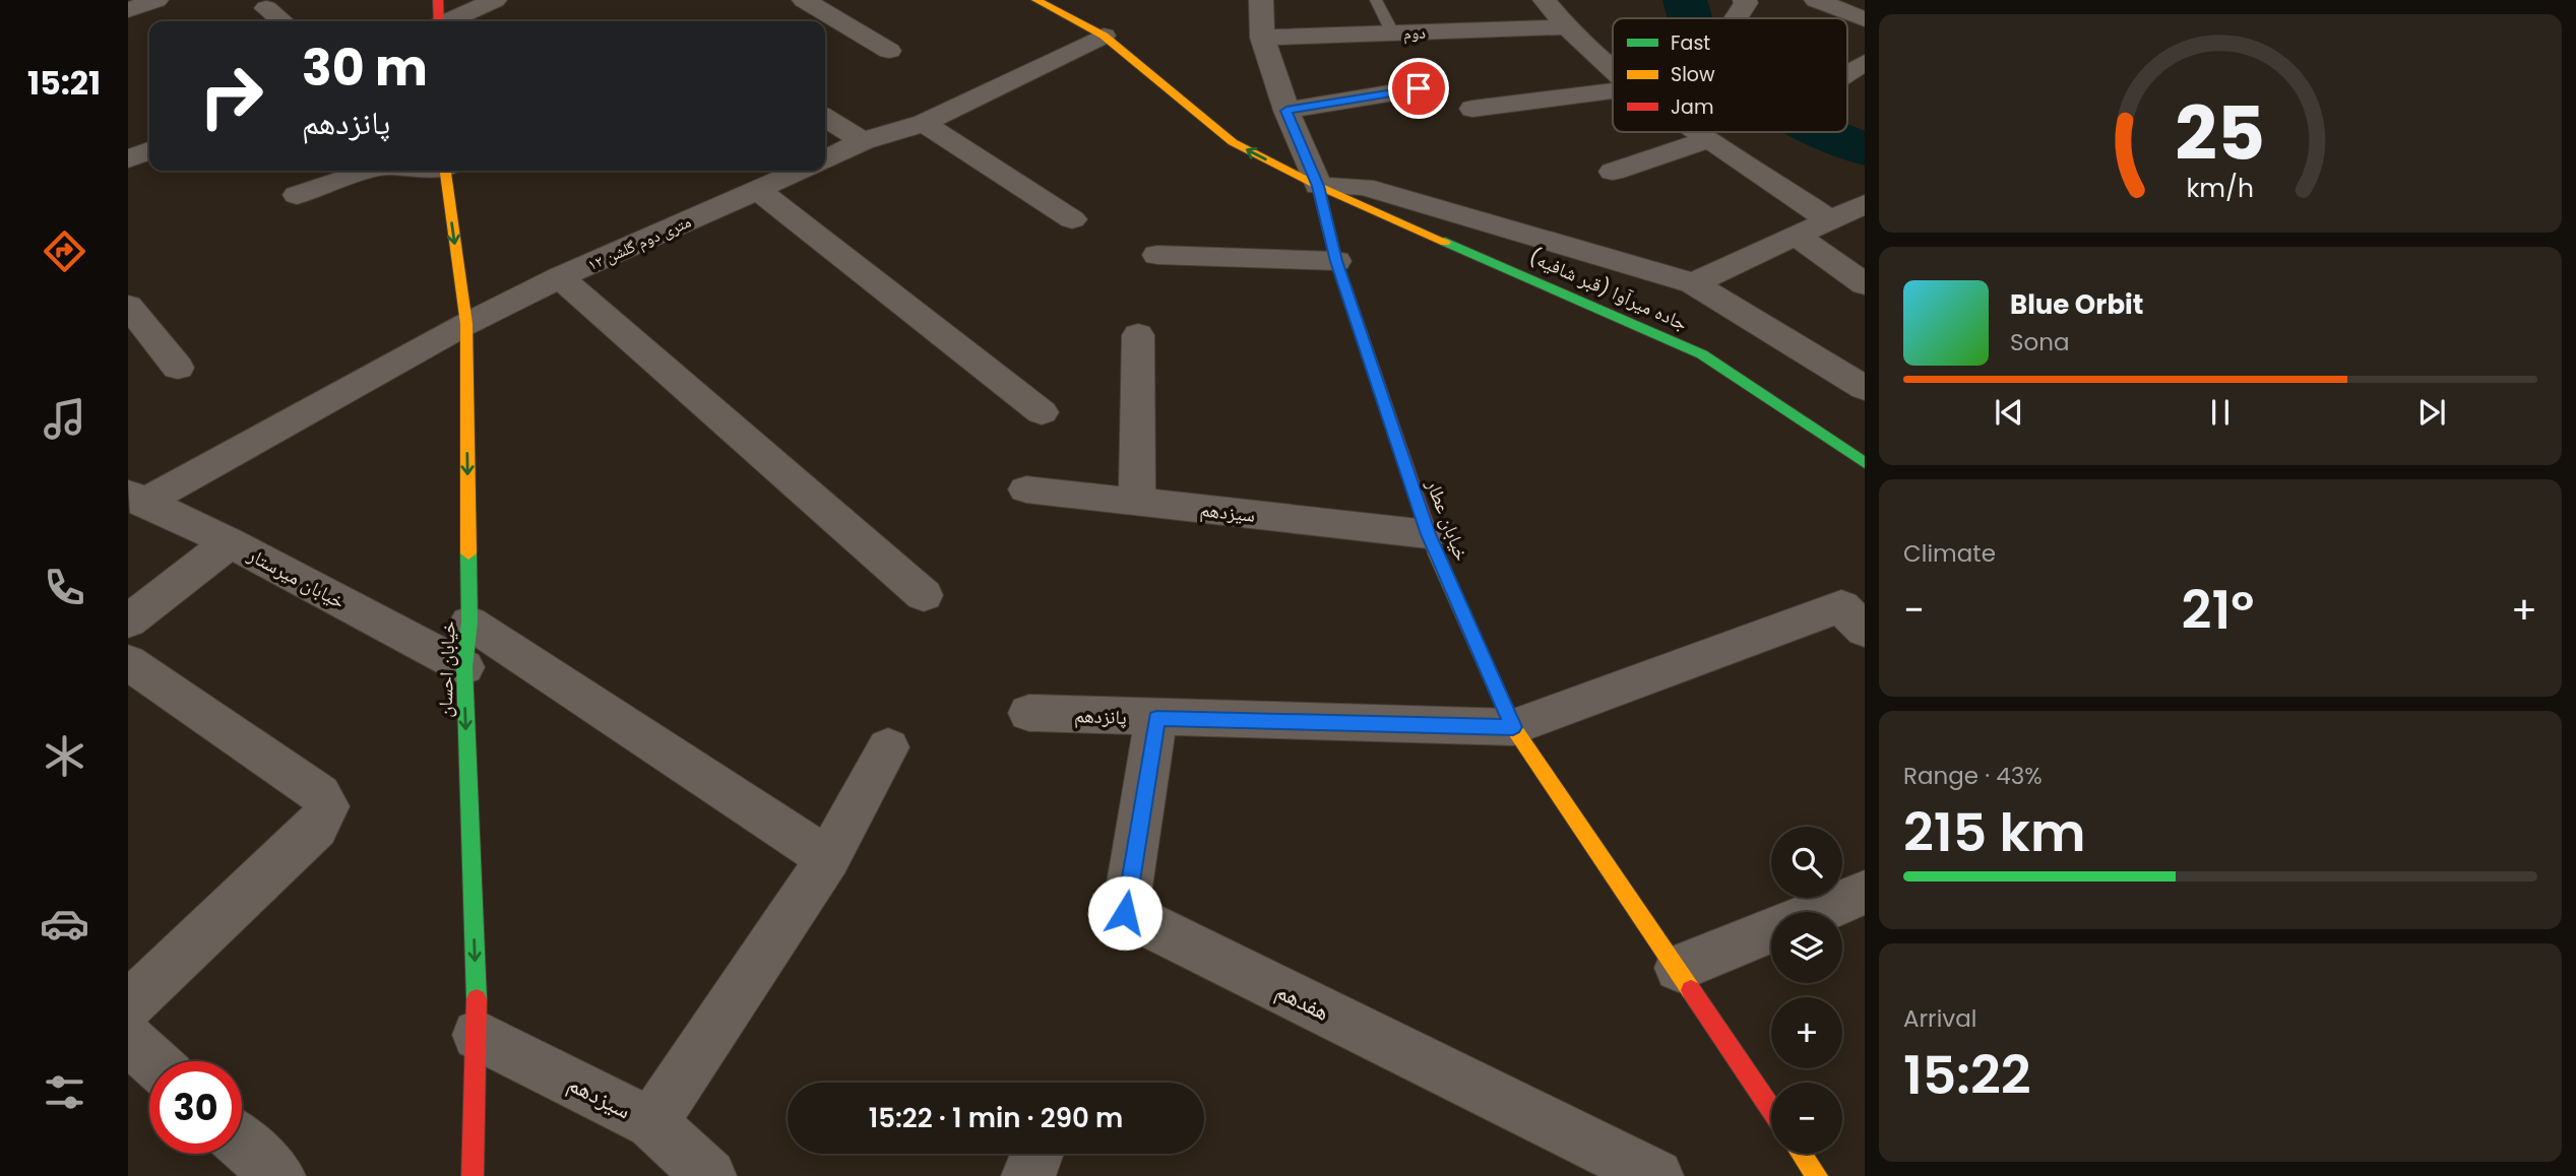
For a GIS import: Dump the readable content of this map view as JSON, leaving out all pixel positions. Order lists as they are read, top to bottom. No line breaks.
{"streets":{"street":["دوم","۱۲ متری دوم گلشن","جاده میرآوا (قبر شافیه)","سیزدهم","خیابان عطار","خیابان میرستار","خیابان احسان","پانزدهم","هفدهم"]},"crossings":[["۱۲ متری دوم گلشن","خیابان میرستار"],["۱۲ متری دوم گلشن","خیابان احسان"],["جاده میرآوا (قبر شافیه)","خیابان عطار"],["سیزدهم","خیابان عطار"],["سیزدهم","خیابان احسان"],["خیابان عطار","پانزدهم"],["خیابان میرستار","خیابان احسان"],["پانزدهم","هفدهم"]],"one_way":["خیابان احسان"],"legend":["Fast","Slow","Jam"],"page":{"tabs":"15:21","turn":["30 m","پانزدهم"],"song":["Blue Orbit","Sona"],"tile":["Climate",["Range · 43%","215 km"],["Arrival","15:22"]],"heat":["−","21°","+"],"map_buttons":["+","−"],"limit":"30","trip":"15:22 · 1 min · 290 m","gauge":["25","km/h"]}}
